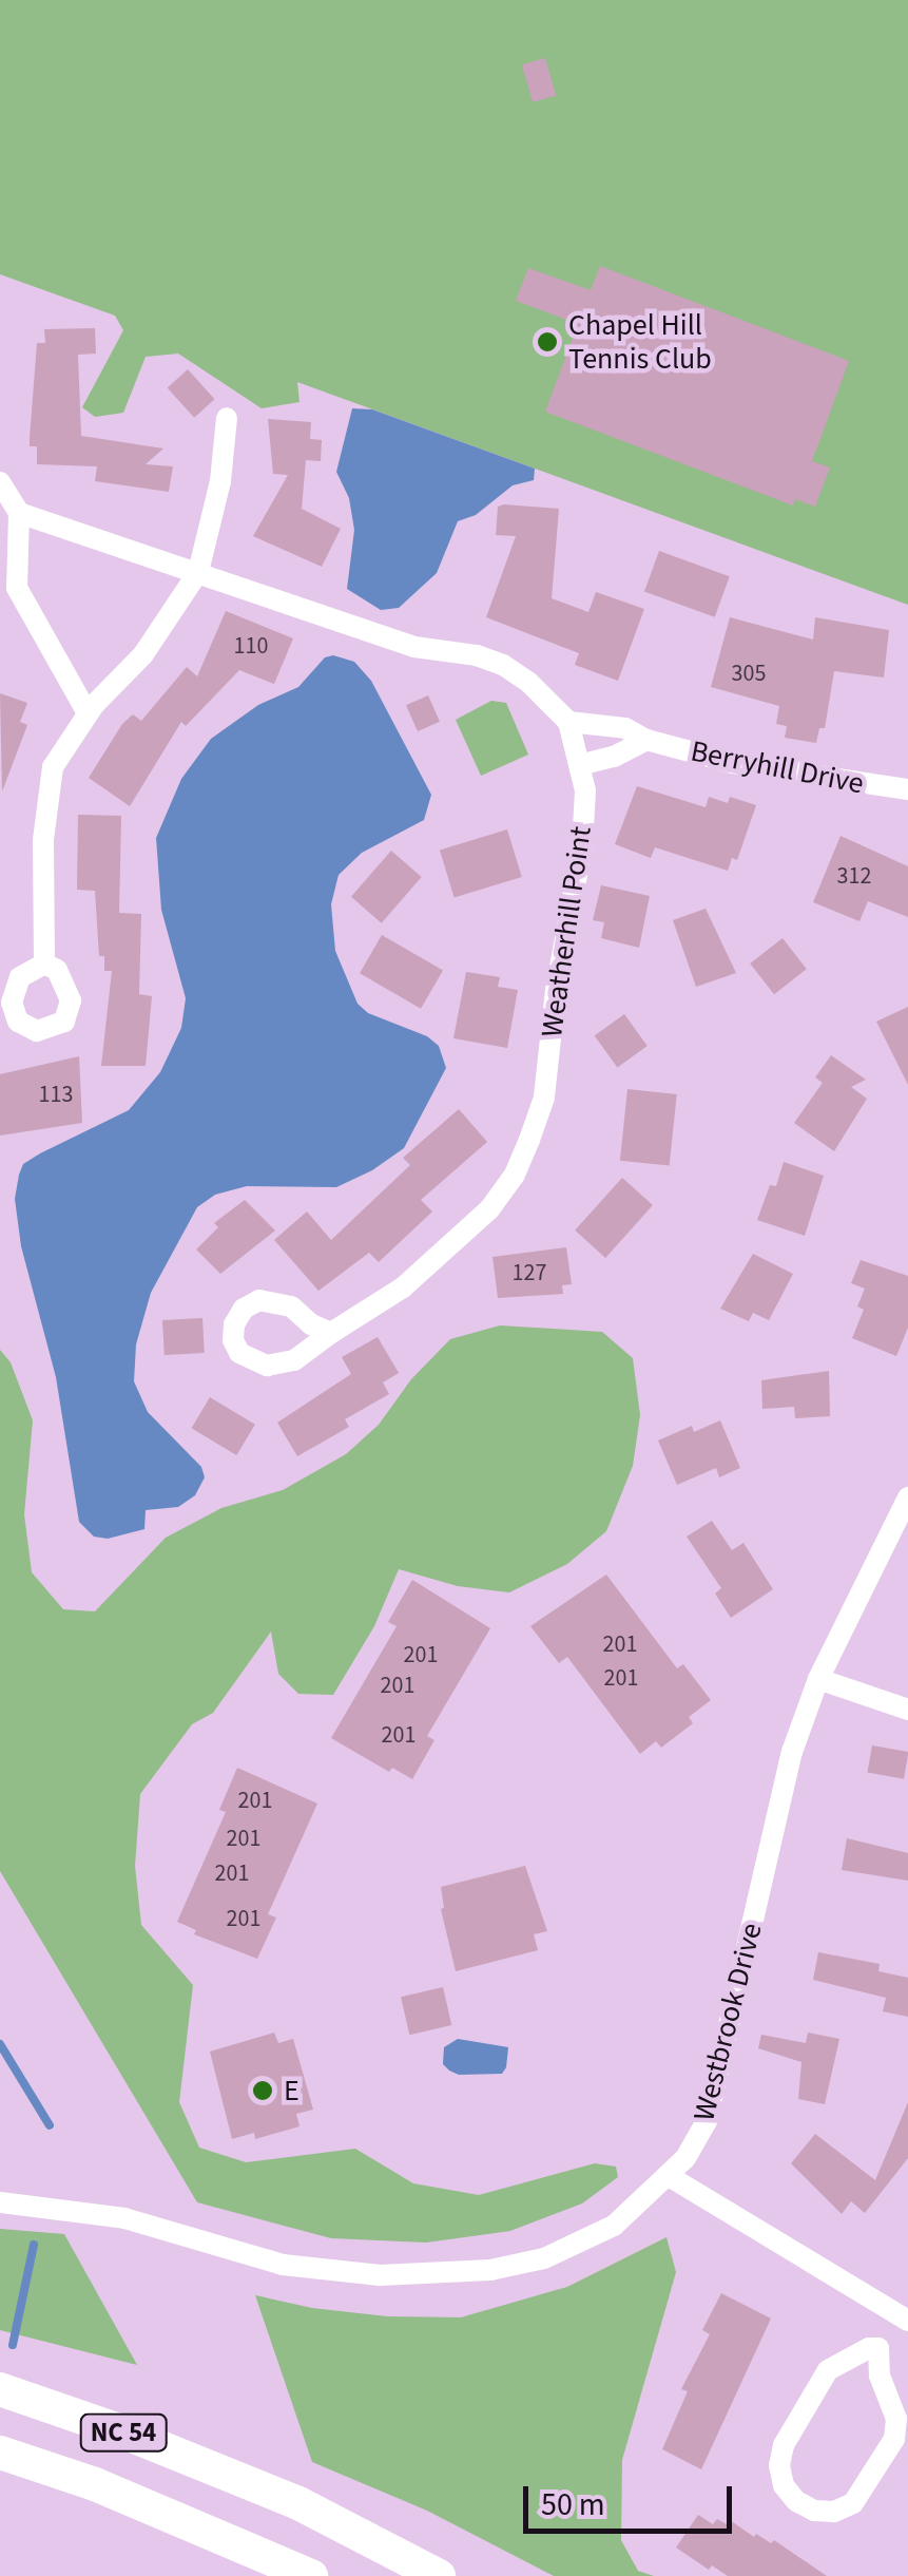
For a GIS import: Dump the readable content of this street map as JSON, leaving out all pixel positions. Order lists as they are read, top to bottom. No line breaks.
{"streets":{"highway":["NC 54"],"street":["Berryhill Drive","Weatherhill Point","Westbrook Drive"]},"crossings":[["Berryhill Drive","Weatherhill Point"]],"places":["Chapel Hill Tennis Club","E"],"house_numbers":["110","305","312","113","127","201","201","201","201","201","201","201","201","201"],"scale_bar":"50 m"}
